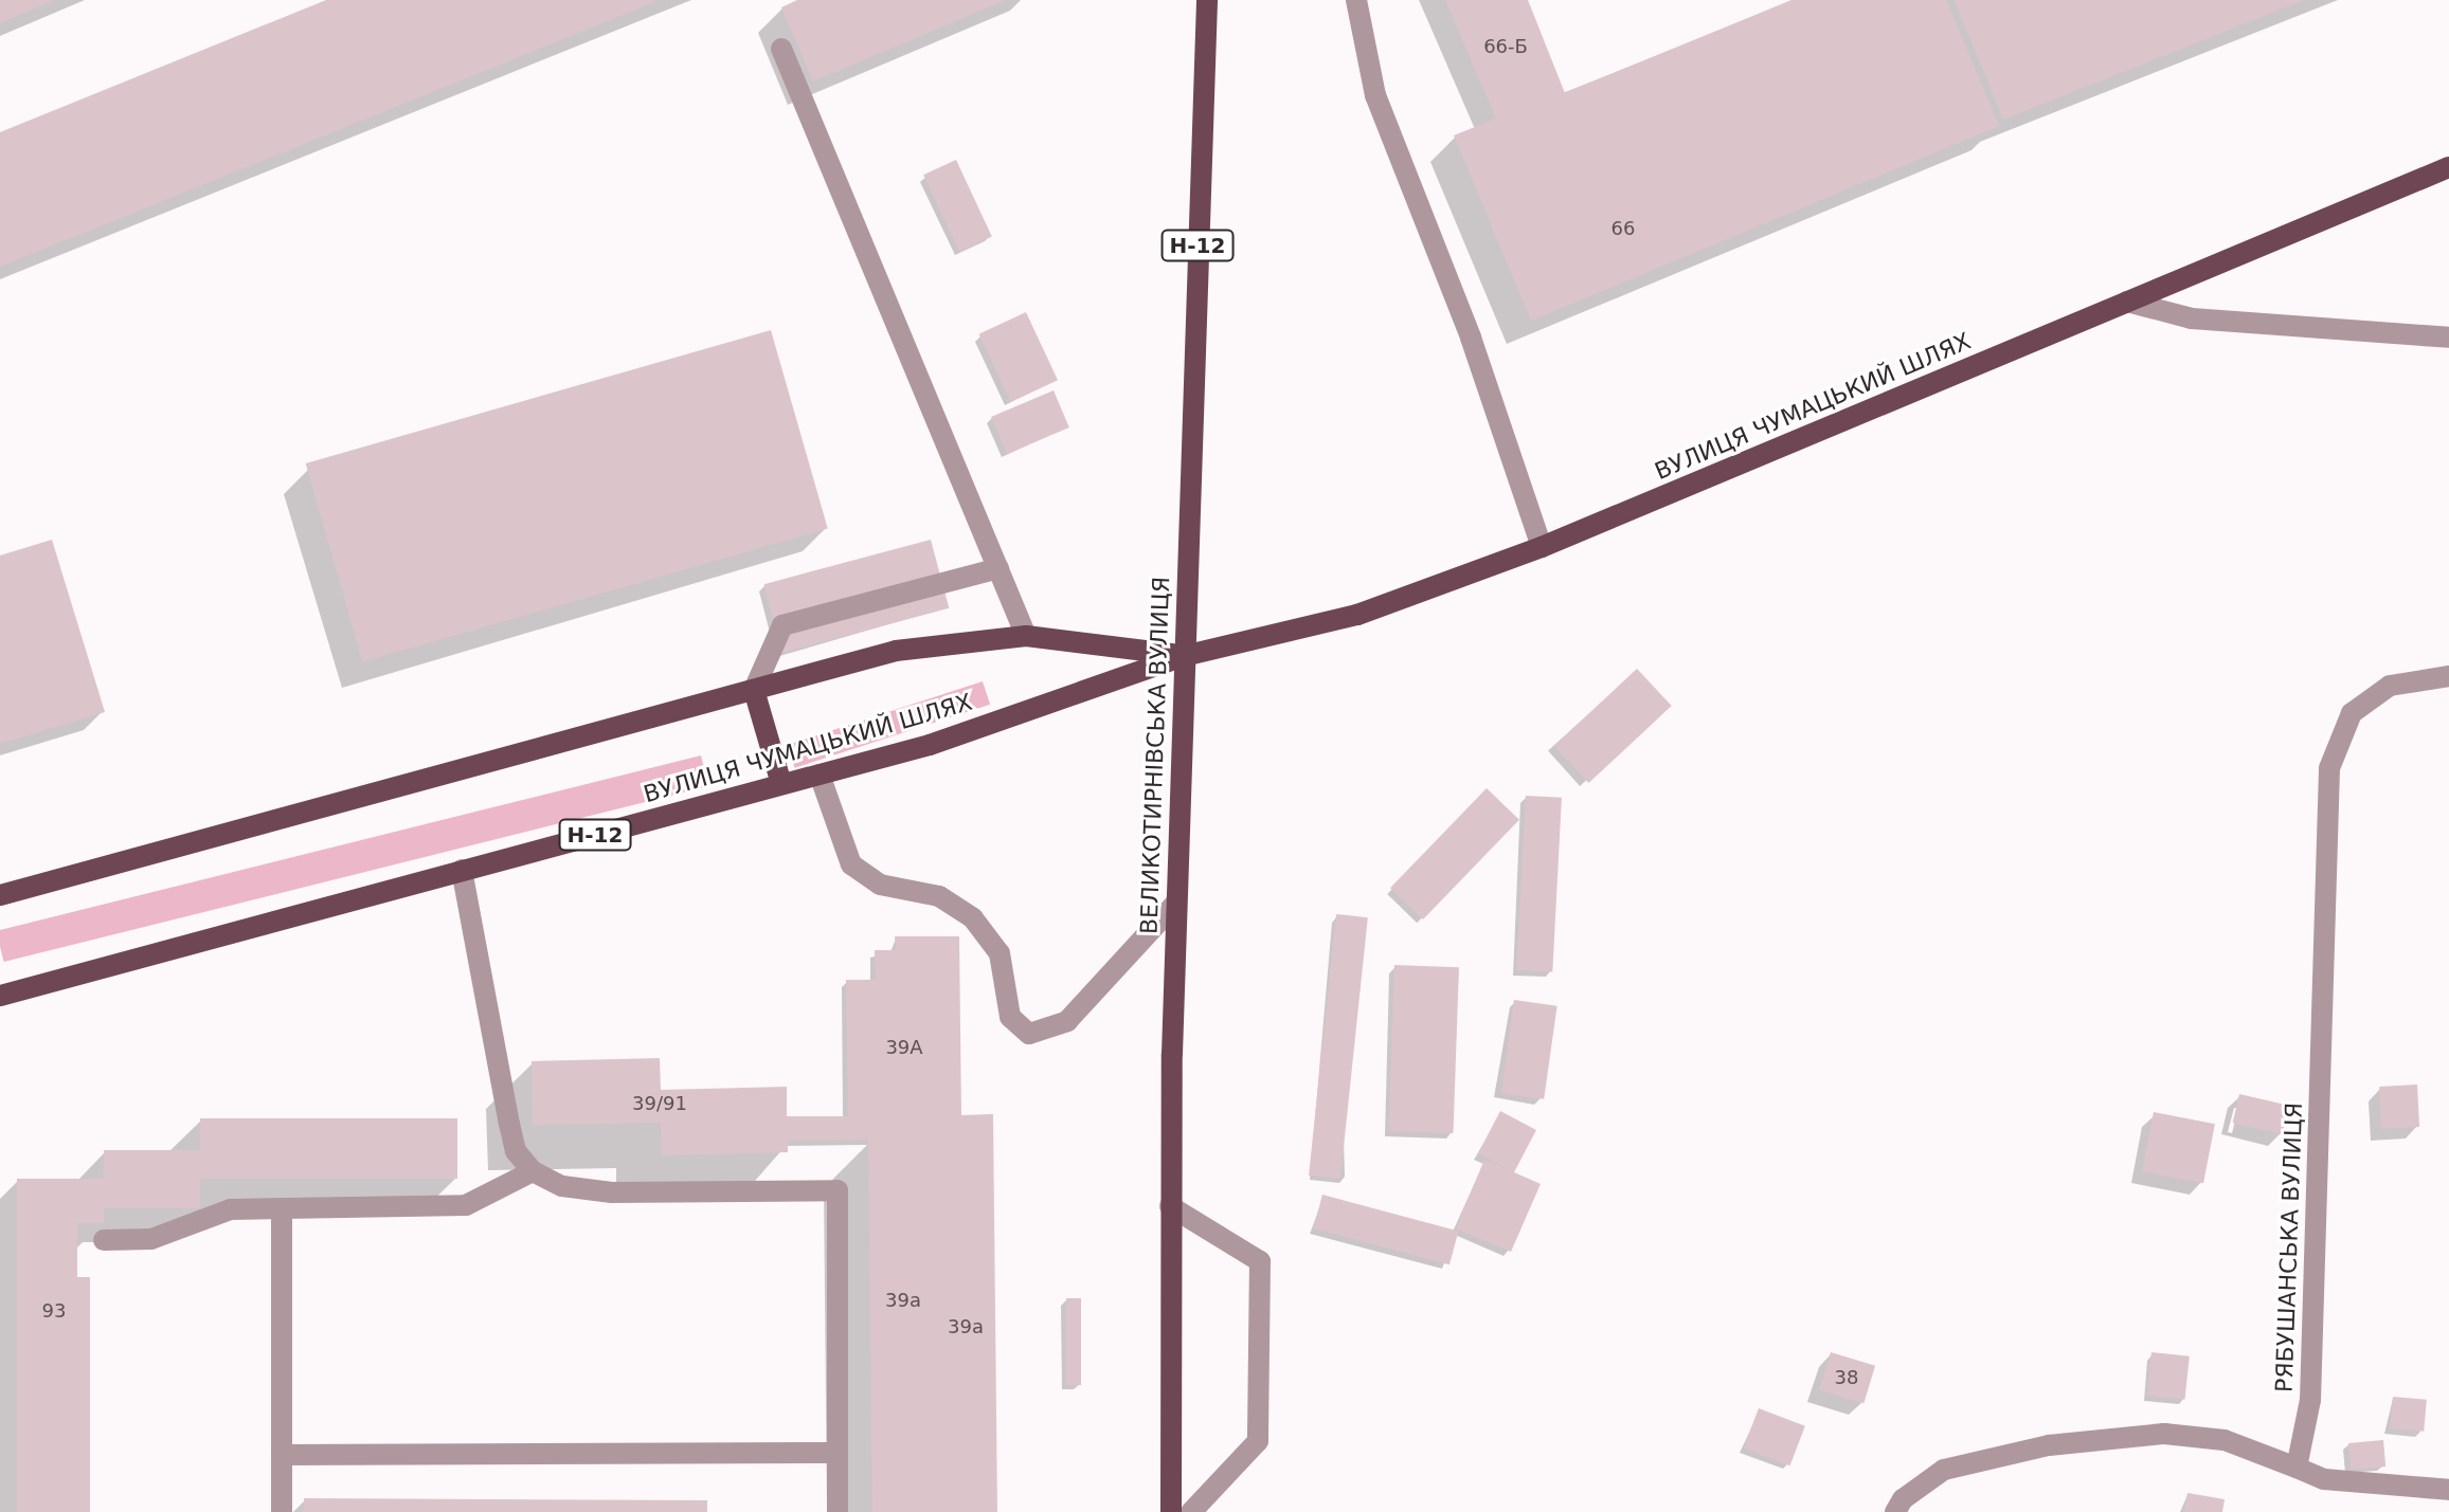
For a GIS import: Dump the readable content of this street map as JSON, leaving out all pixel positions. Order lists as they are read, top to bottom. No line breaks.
{"streets":{"main road":["Н-12","ВУЛИЦЯ ЧУМАЦЬКИЙ ШЛЯХ","ВЕЛИКОТИРНІВСЬКА ВУЛИЦЯ"],"street":["РЯБУШАНСЬКА ВУЛИЦЯ"]},"crossings":[["ВУЛИЦЯ ЧУМАЦЬКИЙ ШЛЯХ","ВЕЛИКОТИРНІВСЬКА ВУЛИЦЯ"]],"house_numbers":["66-Б","66","39А","39/91","39а","93","39а","38"]}
